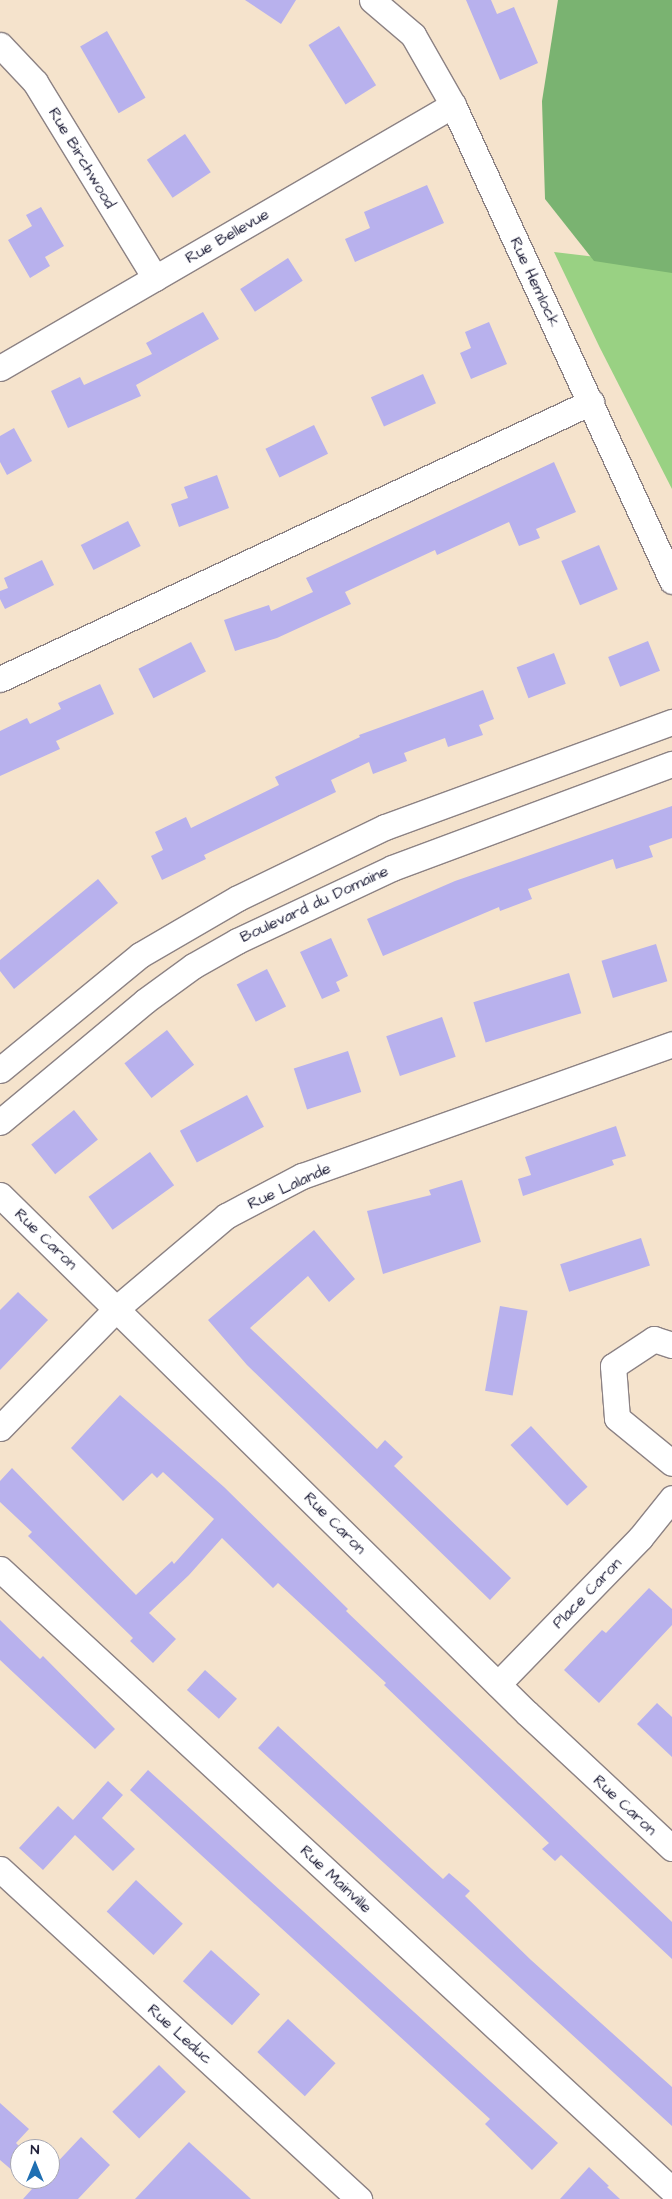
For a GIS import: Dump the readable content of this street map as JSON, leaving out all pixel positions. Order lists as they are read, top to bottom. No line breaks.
{"streets":{"street":["Rue Birchwood","Rue Bellevue","Rue Hemlock","Boulevard du Domaine","Rue Lalande","Rue Caron","Place Caron","Rue Mainville","Rue Leduc"]},"crossings":[["Rue Birchwood","Rue Bellevue"],["Rue Bellevue","Rue Hemlock"],["Rue Lalande","Rue Caron"],["Rue Caron","Place Caron"]],"north":"top"}
